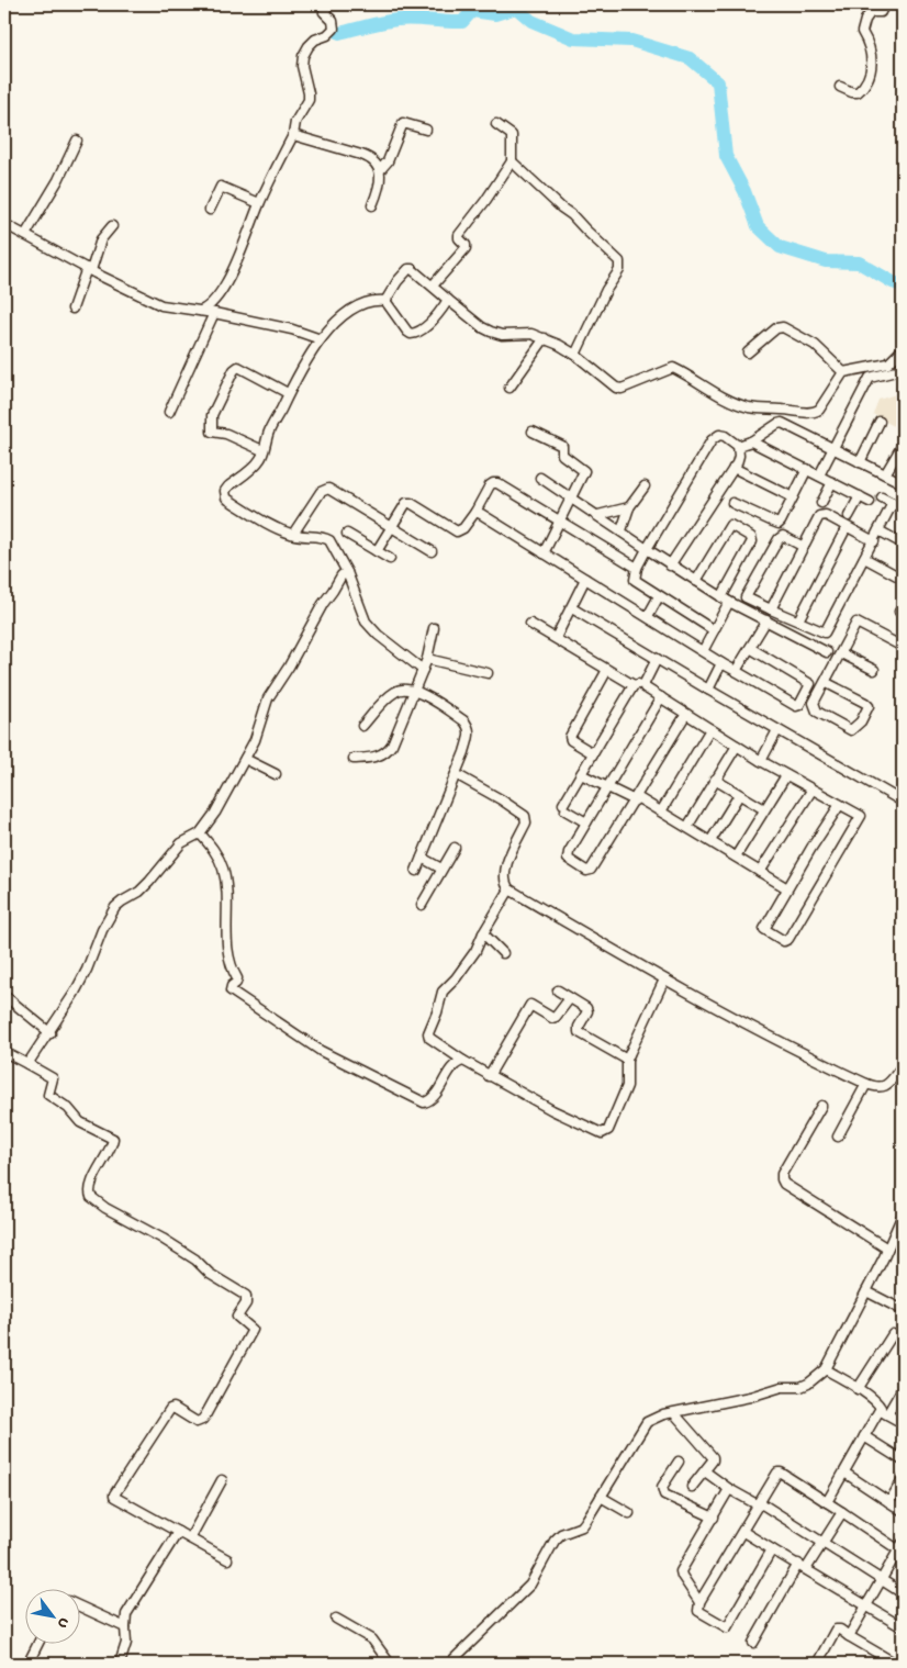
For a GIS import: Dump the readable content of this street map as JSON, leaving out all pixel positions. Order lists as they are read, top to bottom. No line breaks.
{"north":"bottom right"}
